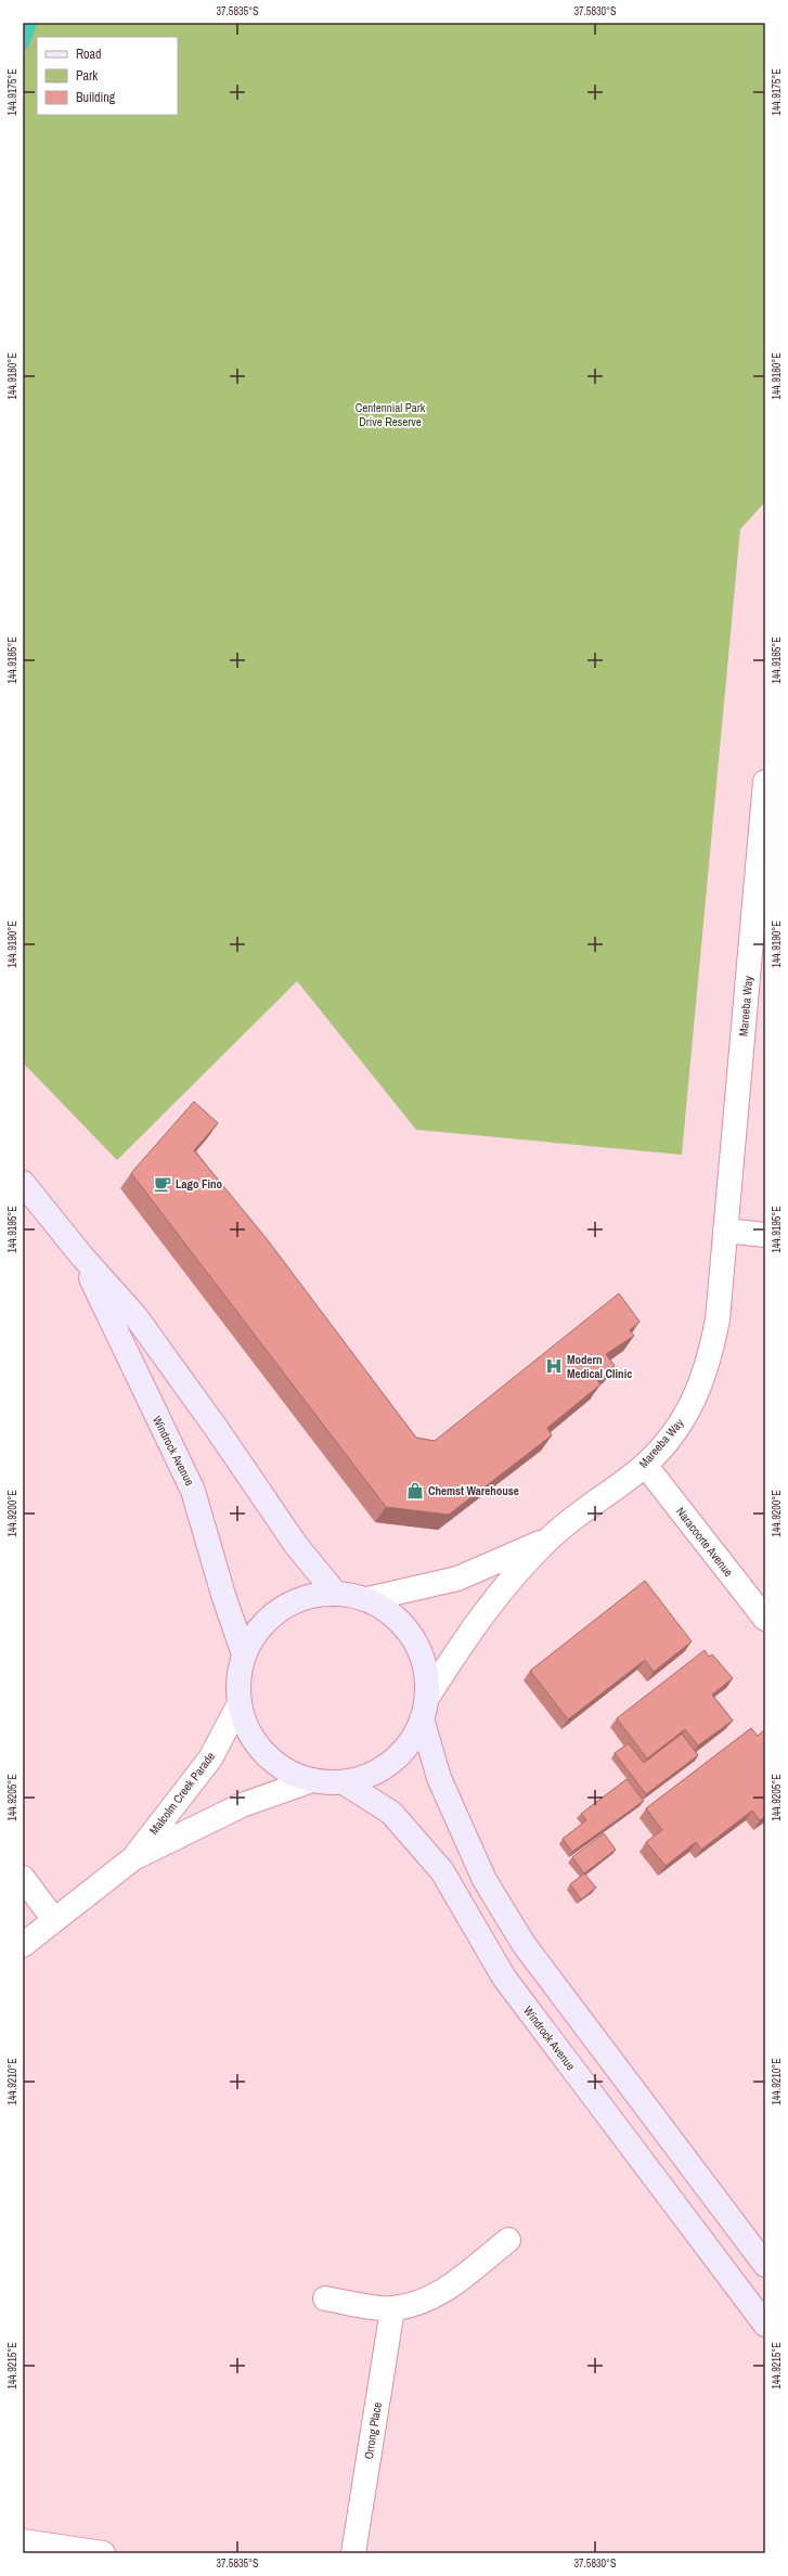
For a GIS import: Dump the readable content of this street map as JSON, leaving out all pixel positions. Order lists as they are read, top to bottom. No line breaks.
{"streets":{"street":["Mareeba Way","Windrock Avenue","Naracoorte Avenue","Malcolm Creek Parade","Orrong Place"]},"crossings":[["Mareeba Way","Naracoorte Avenue"]],"parks":["Centennial Park Drive Reserve"],"places":{"cafe":["Lago Fino"],"hospital":["Modern Medical Clinic"],"shop":["Chemst Warehouse"]},"legend":["Road","Park","Building"],"coordinates":["37.5835°S","37.5830°S","144.9175°E","144.9180°E","144.9185°E","144.9190°E","144.9195°E","144.9200°E","144.9205°E","144.9210°E","144.9215°E"]}
